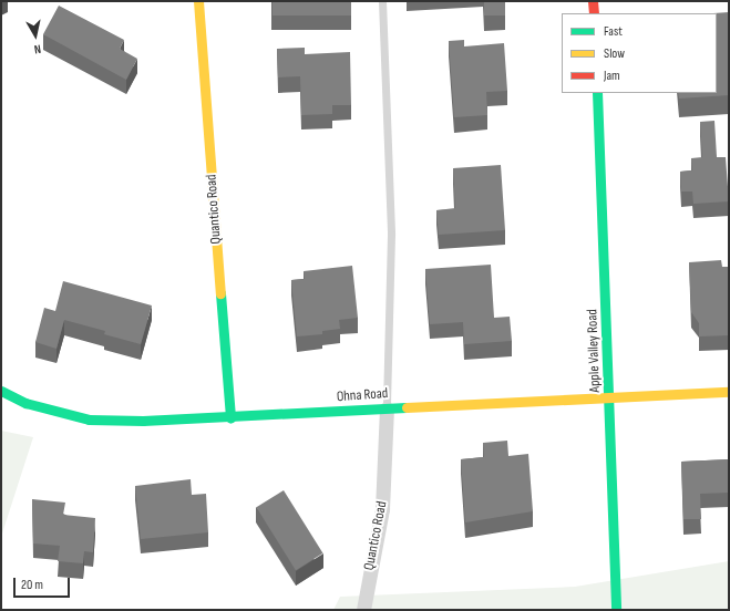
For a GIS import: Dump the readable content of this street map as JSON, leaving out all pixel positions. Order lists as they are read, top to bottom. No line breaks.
{"streets":{"street":["Quantico Road","Apple Valley Road","Ohna Road"]},"crossings":[["Quantico Road","Ohna Road"],["Apple Valley Road","Ohna Road"]],"legend":["Fast","Slow","Jam"],"scale_bar":"20 m","north":"bottom"}
